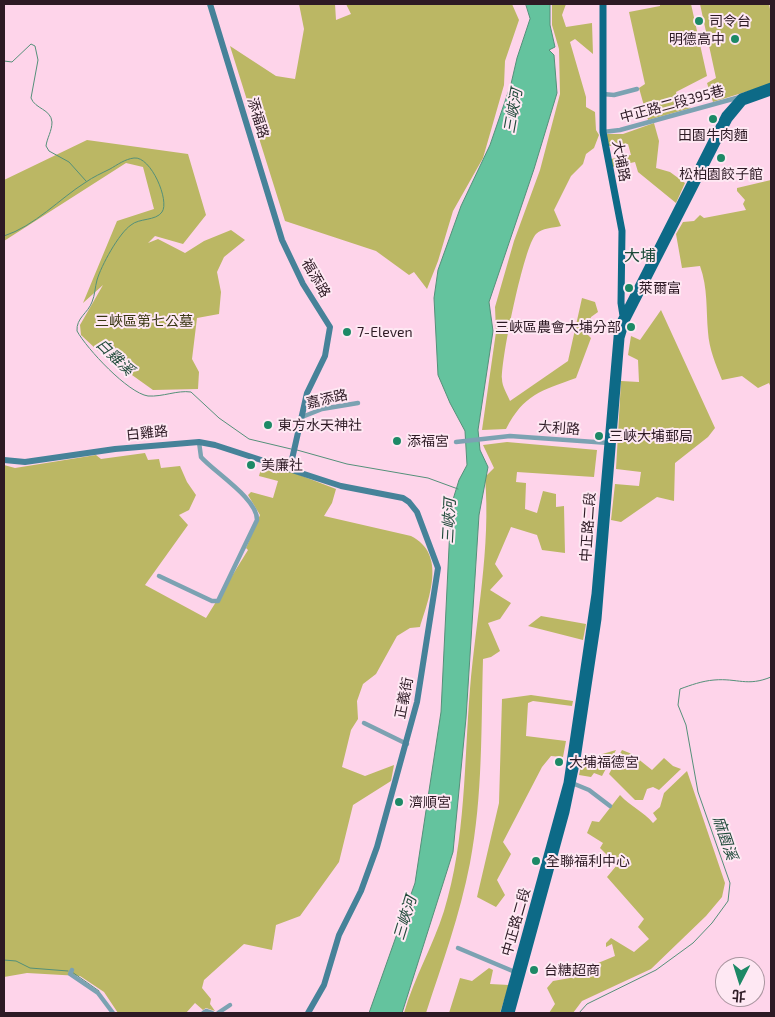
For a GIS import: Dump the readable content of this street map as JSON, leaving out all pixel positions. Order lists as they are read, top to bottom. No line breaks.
{"streets":{"main road":["大埔路","中正路二段"],"street":["中正路二段395巷","添福路","福添路","嘉添路","大利路","白雞路","正義街"]},"crossings":[["中正路二段395巷","大埔路"],["中正路二段395巷","中正路二段"],["添福路","福添路"],["大埔路","中正路二段"],["福添路","嘉添路"],["大利路","中正路二段"],["白雞路","正義街"]],"districts":["大埔"],"water":["三峽河","白雞溪","麻園溪"],"parks":["三峽區第七公墓"],"places":["司令台","明德高中","田園牛肉麵","松柏園餃子館","萊爾富","三峽區農會大埔分部","7-Eleven","東方水天神社","三峽大埔郵局","添福宮","美廉社","大埔福德宮","濟順宮","全聯福利中心","台糖超商"],"north":"bottom"}
